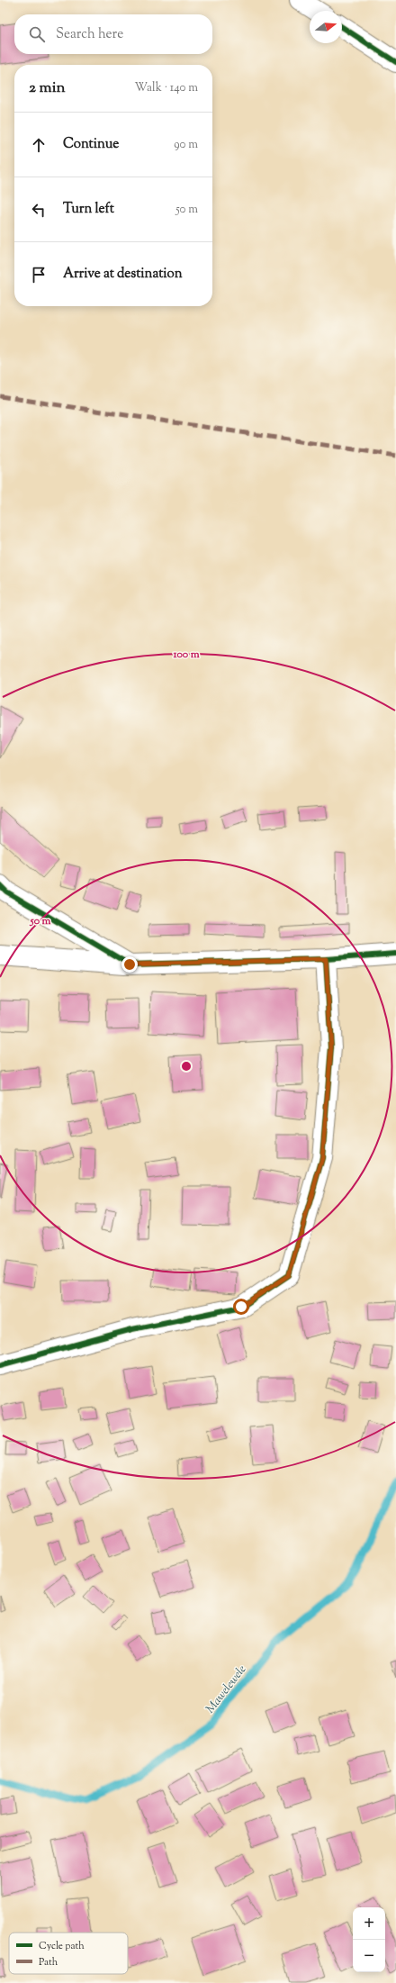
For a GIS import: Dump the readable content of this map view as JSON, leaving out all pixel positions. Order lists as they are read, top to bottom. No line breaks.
{"water":["Mawelewele"],"legend":["Cycle path","Path"],"north":"right","page":{"search":"Search here","heading":["2 min","Walk · 140 m"],"list":[["Continue","90 m"],["Turn left","50 m"],"Arrive at destination"],"map_buttons":["+","−"]},"rings":["100 m","50 m"]}
